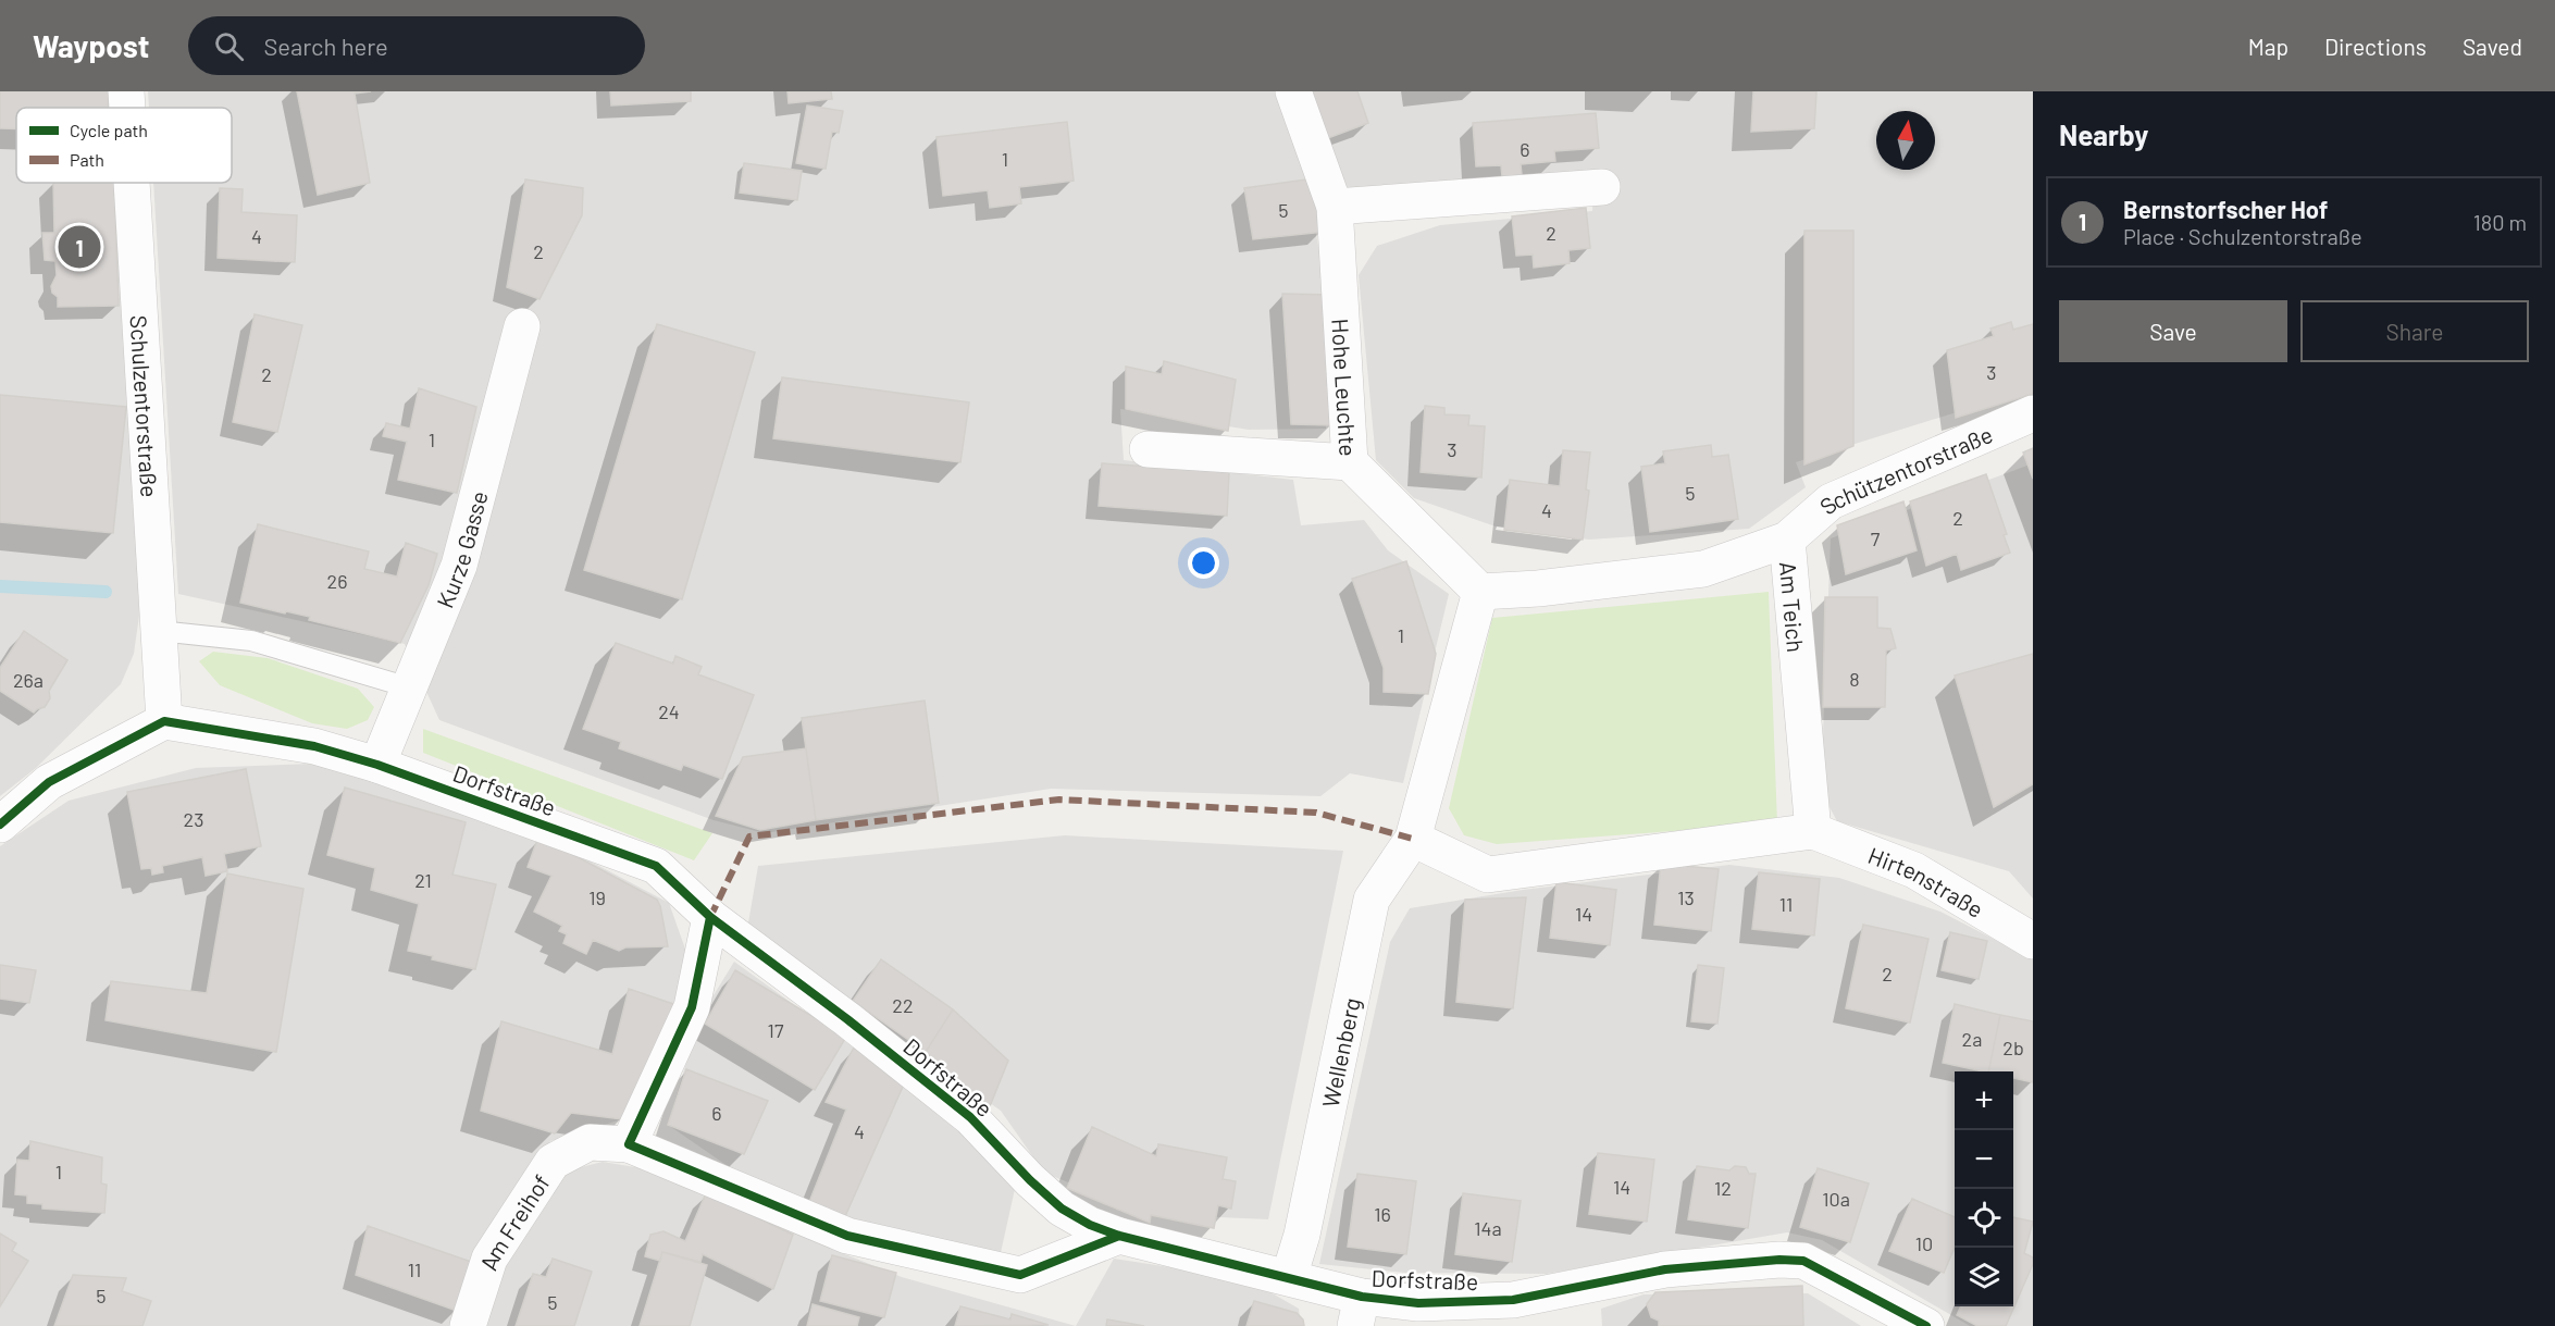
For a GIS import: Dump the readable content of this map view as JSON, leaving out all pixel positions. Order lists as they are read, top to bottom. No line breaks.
{"streets":{"street":["Hohe Leuchte","Schulzentorstraße","Schützentorstraße","Kurze Gasse","Am Teich","Dorfstraße","Hirtenstraße","Wellenberg","Am Freihof"]},"crossings":[["Hohe Leuchte","Am Teich"],["Schulzentorstraße","Dorfstraße"],["Schützentorstraße","Am Teich"],["Kurze Gasse","Dorfstraße"],["Am Teich","Hirtenstraße"],["Dorfstraße","Wellenberg"],["Dorfstraße","Am Freihof"]],"house_numbers":["6","1","5","2","4","2","3","2","1","3","5","4","2","7","26","1","8","26a","24","23","21","19","13","11","14","2","22","17","2a","2b","6","4","1","14","12","10a","16","14a","10","11","5","5"],"legend":["Cycle path","Path"],"north":"top","page":{"header":"Waypost","search":"Search here","nav":["Map","Directions","Saved"],"heading":"Nearby","list":[{"mark":"1","name":"Bernstorfscher Hof","note":"Place · Schulzentorstraße","value":"180 m"}],"pins":"1","buttons":["Save","Share"],"map_buttons":["+","−"]}}
